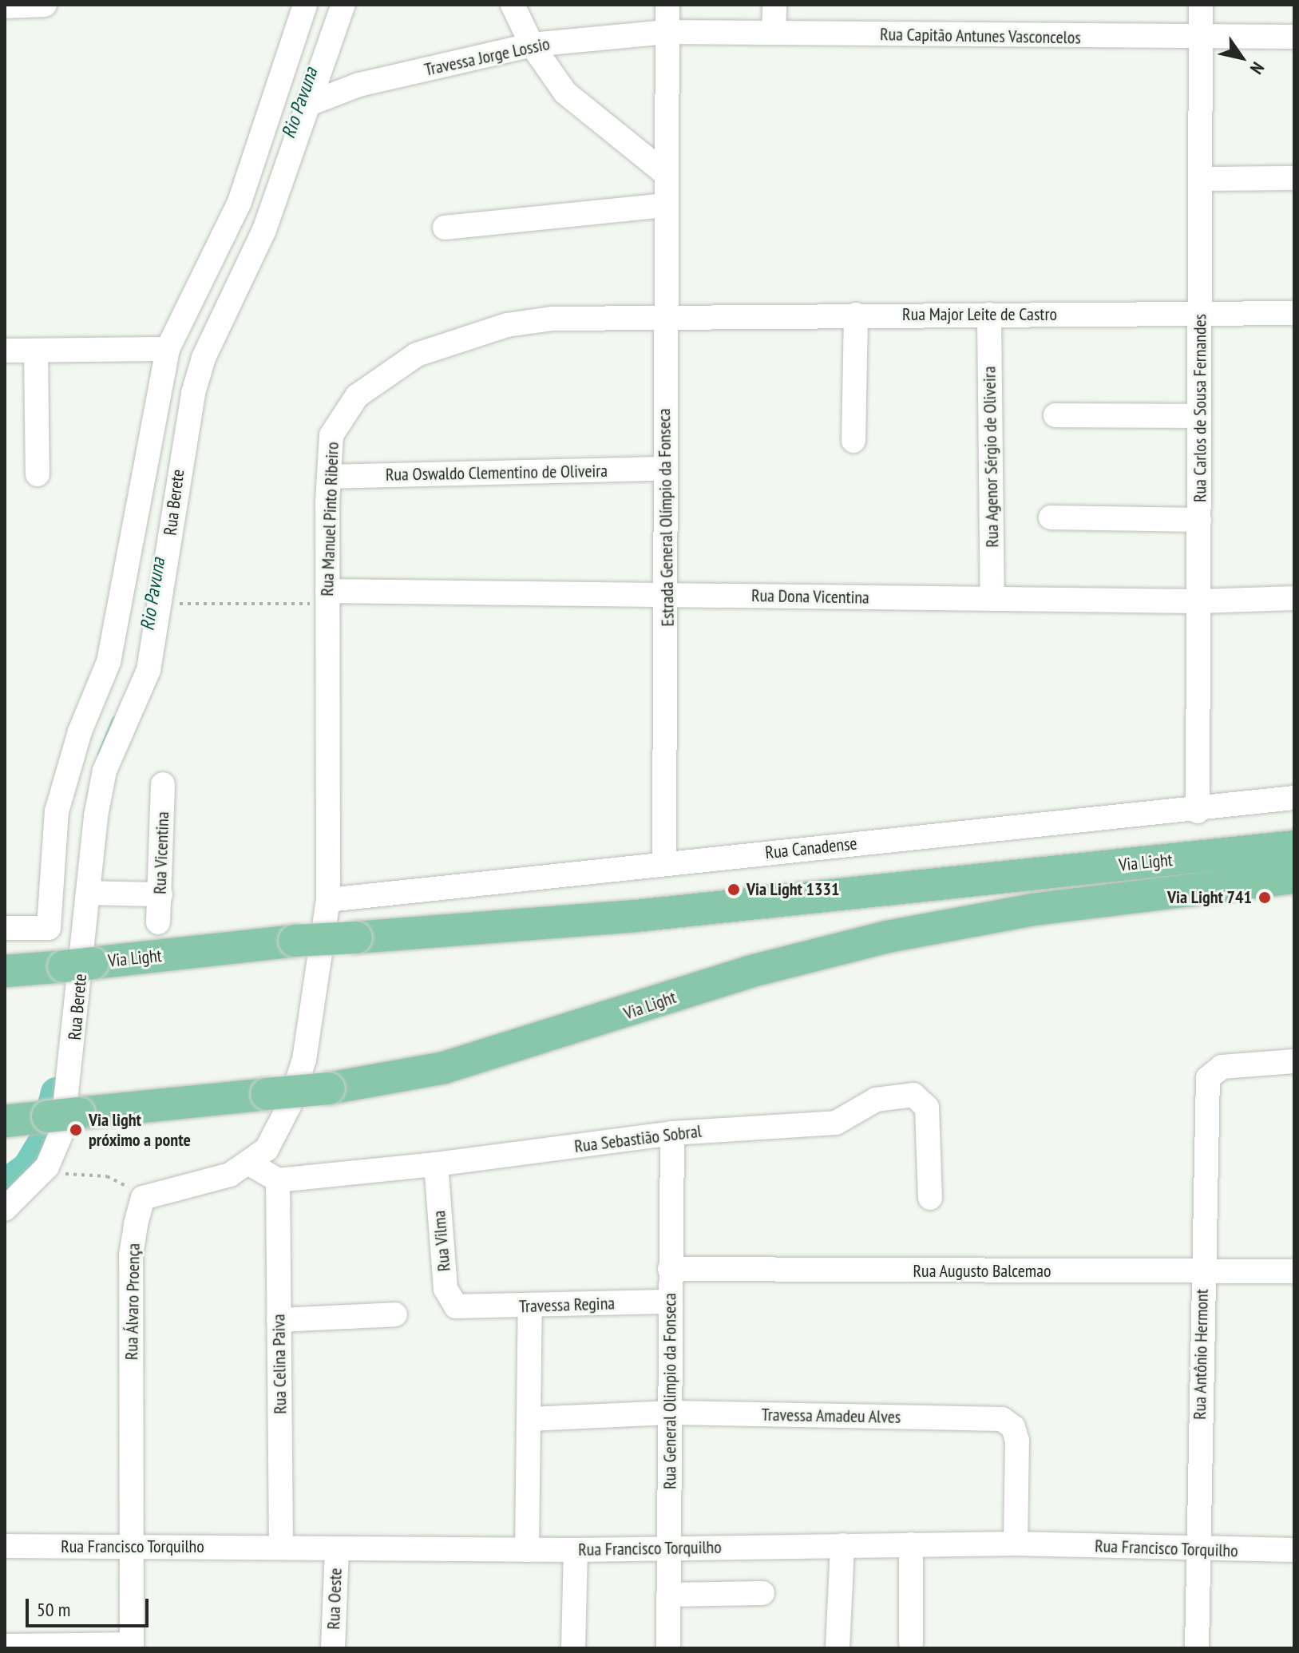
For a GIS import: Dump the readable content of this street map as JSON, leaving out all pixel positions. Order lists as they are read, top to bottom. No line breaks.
{"streets":{"main road":["Via Light"],"street":["Rua Capitão Antunes Vasconcelos","Travessa Jorge Lossio","Rua Major Leite de Castro","Rua Carlos de Sousa Fernandes","Rua Agenor Sérgio de Oliveira","Rua Oswaldo Clementino de Oliveira","Rua Berete","Estrada General Olímpio da Fonseca","Rua Manuel Pinto Ribeiro","Rua Dona Vicentina","Rua Canadense","Rua Vicentina","Rua Sebastião Sobral","Rua Vilma","Rua Augusto Balcemao","Rua Álvaro Proença","Travessa Regina","Rua Antônio Hermont","Rua Celina Paiva","Rua General Olimpio da Fonseca","Travessa Amadeu Alves","Rua Francisco Torquilho","Rua Oeste"]},"crossings":[["Rua Capitão Antunes Vasconcelos","Travessa Jorge Lossio"],["Rua Capitão Antunes Vasconcelos","Rua Carlos de Sousa Fernandes"],["Rua Capitão Antunes Vasconcelos","Estrada General Olímpio da Fonseca"],["Travessa Jorge Lossio","Rua Berete"],["Travessa Jorge Lossio","Estrada General Olímpio da Fonseca"],["Rua Major Leite de Castro","Rua Carlos de Sousa Fernandes"],["Rua Major Leite de Castro","Rua Agenor Sérgio de Oliveira"],["Rua Major Leite de Castro","Estrada General Olímpio da Fonseca"],["Rua Major Leite de Castro","Rua Manuel Pinto Ribeiro"],["Rua Carlos de Sousa Fernandes","Rua Dona Vicentina"],["Rua Carlos de Sousa Fernandes","Rua Canadense"],["Rua Agenor Sérgio de Oliveira","Rua Dona Vicentina"],["Rua Oswaldo Clementino de Oliveira","Estrada General Olímpio da Fonseca"],["Rua Oswaldo Clementino de Oliveira","Rua Manuel Pinto Ribeiro"],["Estrada General Olímpio da Fonseca","Rua Manuel Pinto Ribeiro"],["Estrada General Olímpio da Fonseca","Rua Dona Vicentina"],["Estrada General Olímpio da Fonseca","Rua Canadense"],["Rua Manuel Pinto Ribeiro","Rua Dona Vicentina"],["Rua Manuel Pinto Ribeiro","Rua Canadense"],["Rua Sebastião Sobral","Rua Vilma"],["Rua Sebastião Sobral","Rua Celina Paiva"],["Rua Sebastião Sobral","Rua General Olimpio da Fonseca"],["Rua Vilma","Travessa Regina"],["Rua Augusto Balcemao","Rua Antônio Hermont"],["Rua Augusto Balcemao","Rua General Olimpio da Fonseca"],["Rua Álvaro Proença","Rua Francisco Torquilho"],["Travessa Regina","Rua General Olimpio da Fonseca"],["Rua Antônio Hermont","Rua Francisco Torquilho"],["Rua Celina Paiva","Rua Francisco Torquilho"],["Rua General Olimpio da Fonseca","Travessa Amadeu Alves"],["Rua General Olimpio da Fonseca","Rua Francisco Torquilho"],["Travessa Amadeu Alves","Rua Francisco Torquilho"],["Rua Francisco Torquilho","Rua Oeste"]],"water":["Rio Pavuna"],"places":["Via Light 1331","Via Light 741","Via light próximo a ponte"],"scale_bar":"50 m","north":"bottom right"}
